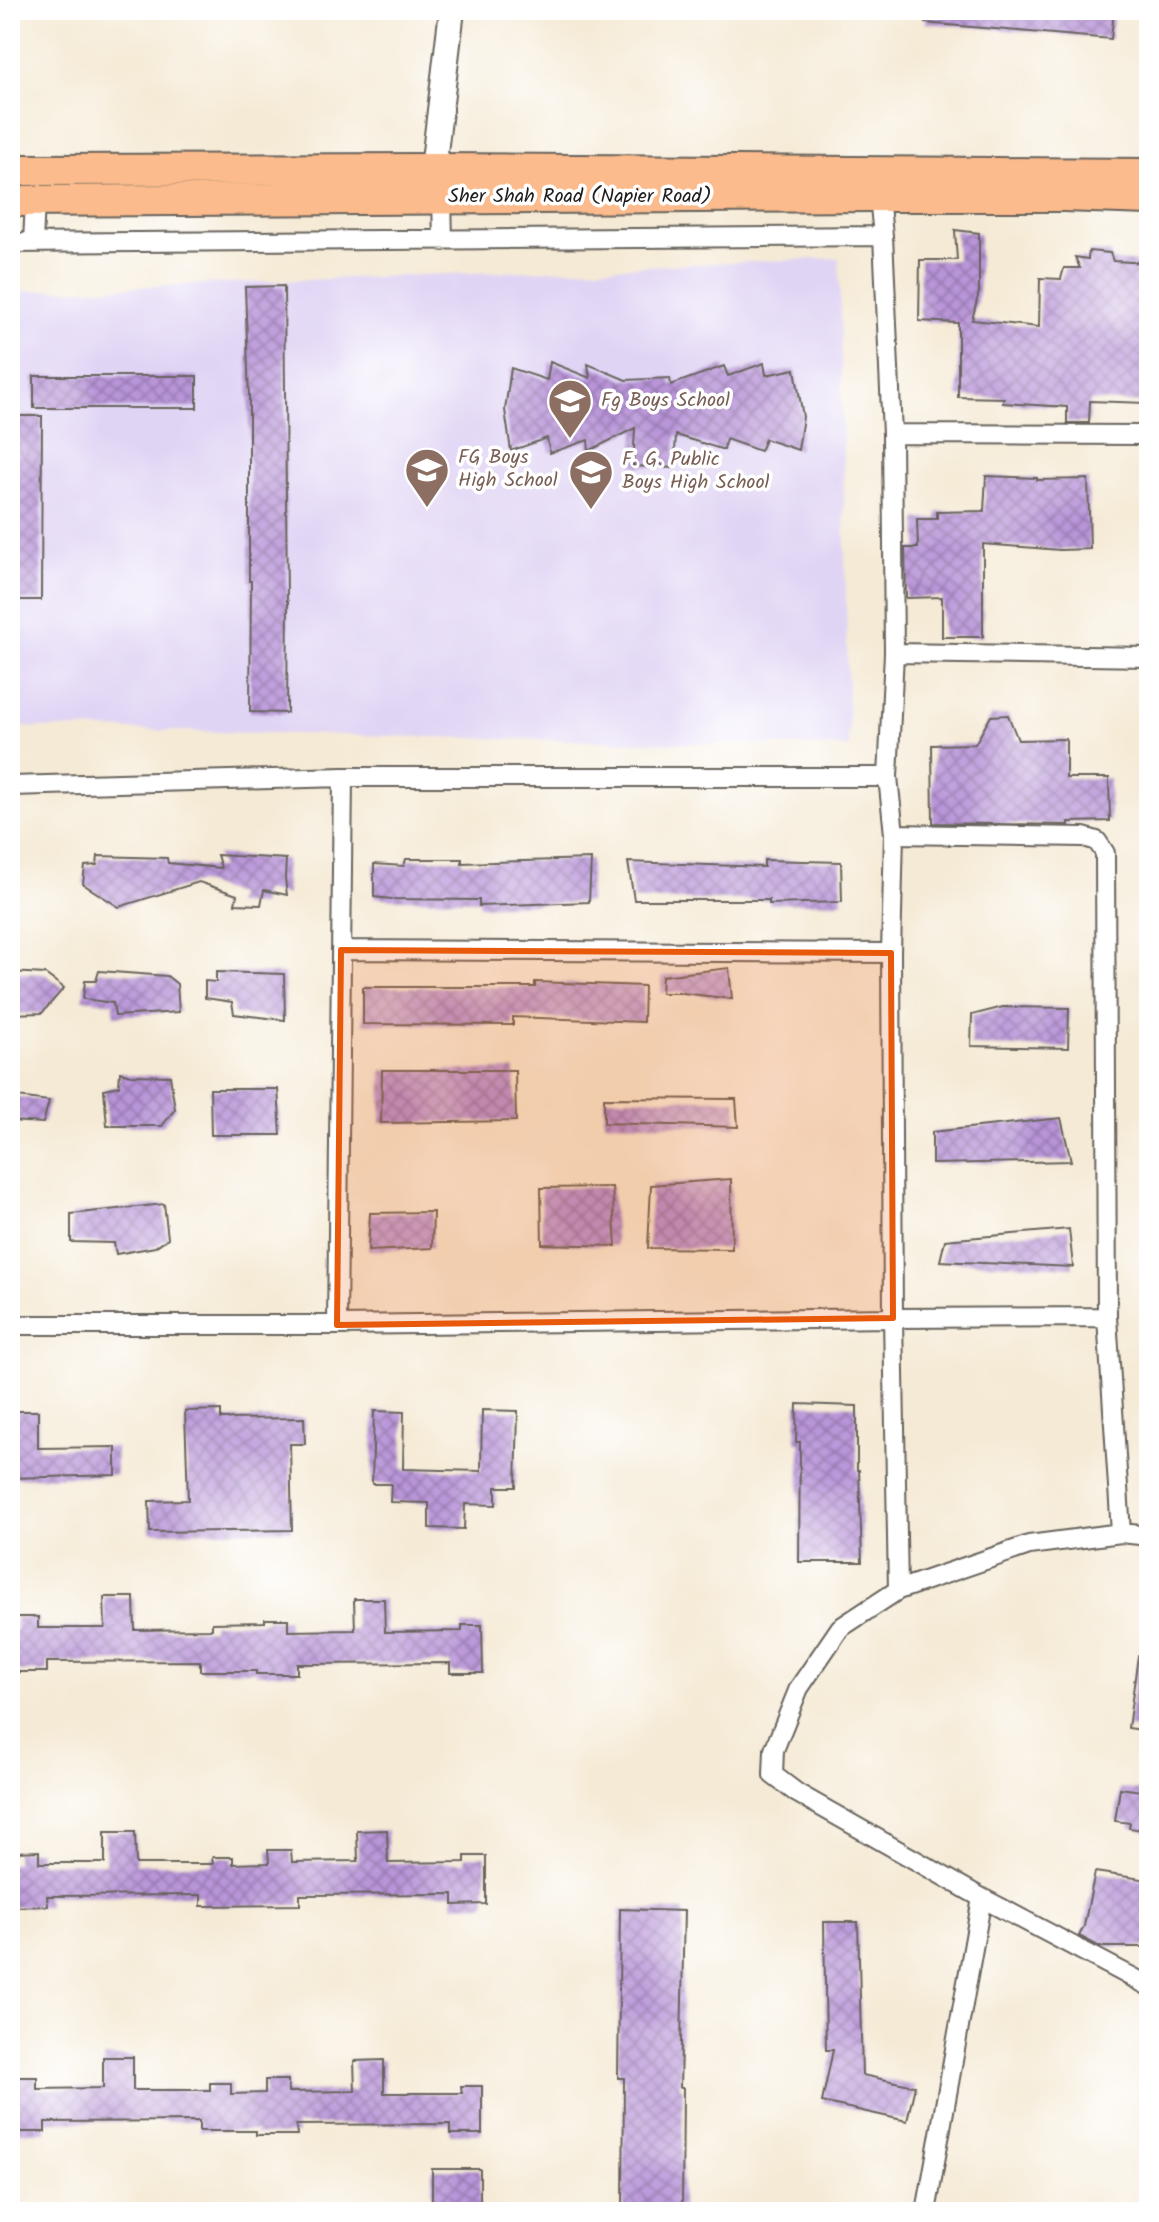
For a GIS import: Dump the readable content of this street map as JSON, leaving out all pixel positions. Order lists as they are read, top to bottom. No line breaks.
{"streets":{"main road":["Sher Shah Road (Napier Road)"]},"places":{"school or university":["Fg Boys School","FG Boys High School","F. G. Public Boys High School"]}}
